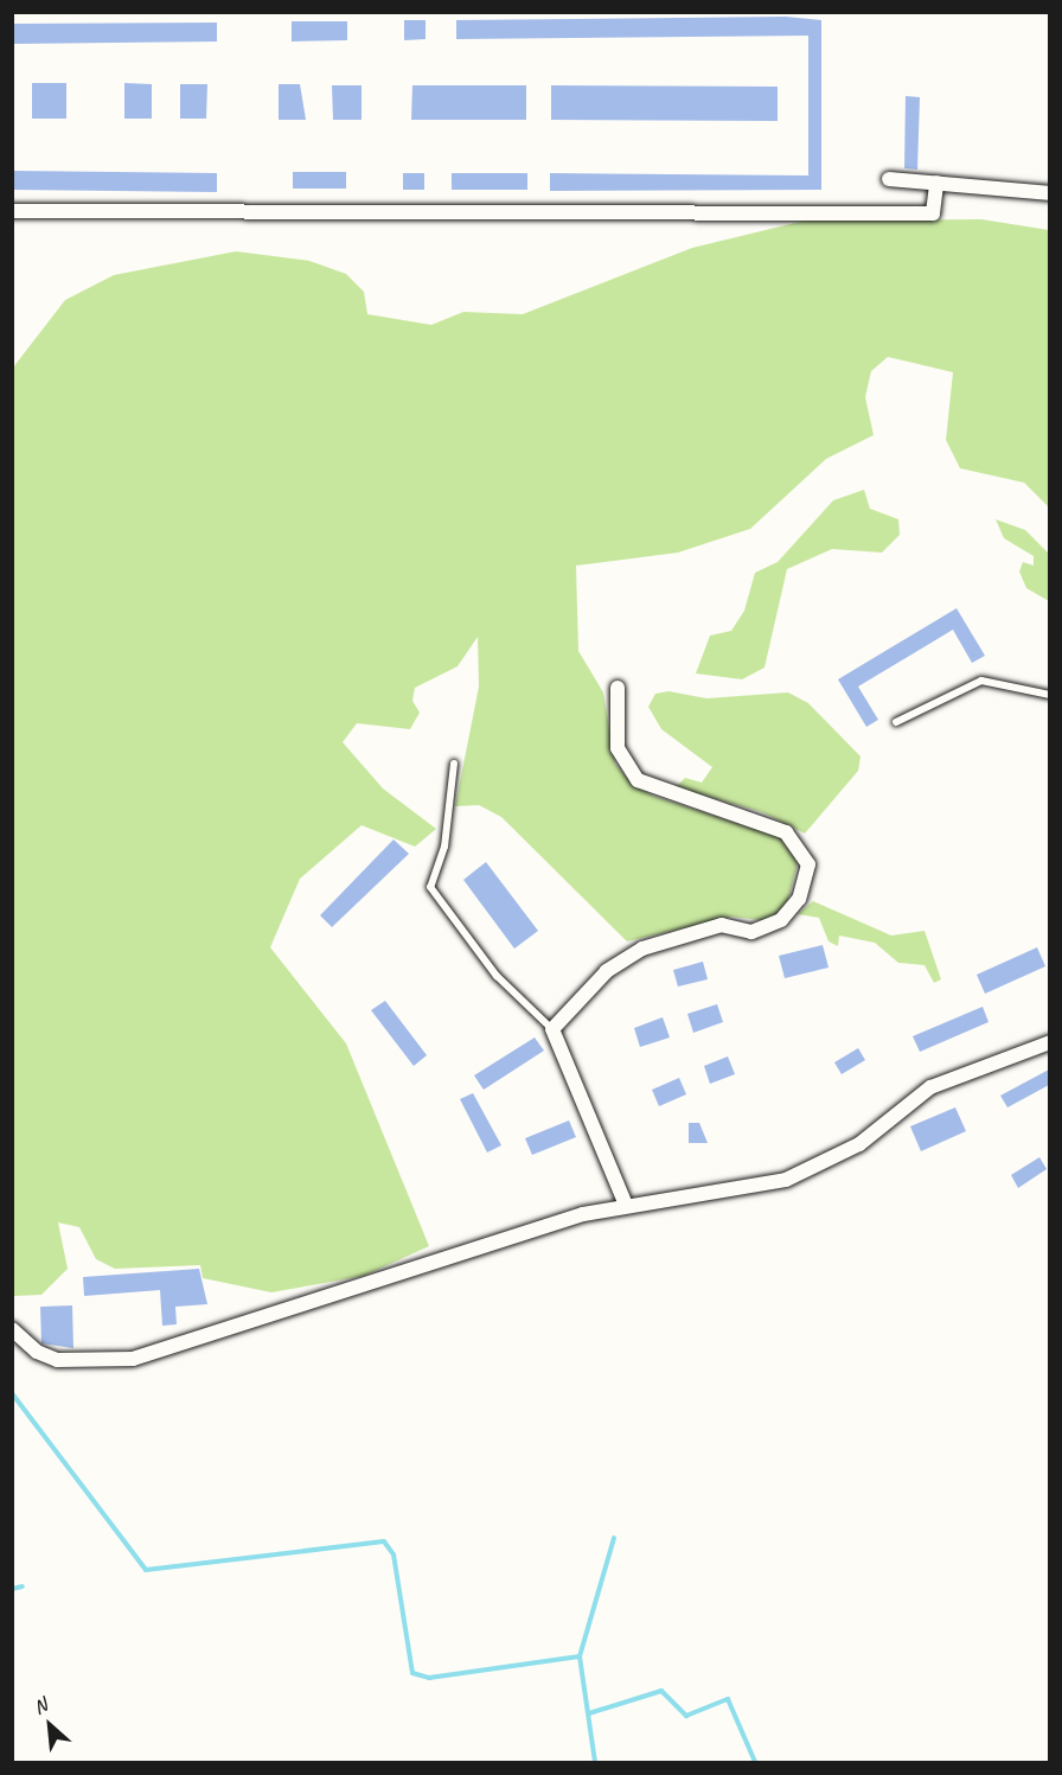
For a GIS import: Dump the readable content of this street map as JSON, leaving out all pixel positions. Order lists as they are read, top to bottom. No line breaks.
{"north":"top left"}
